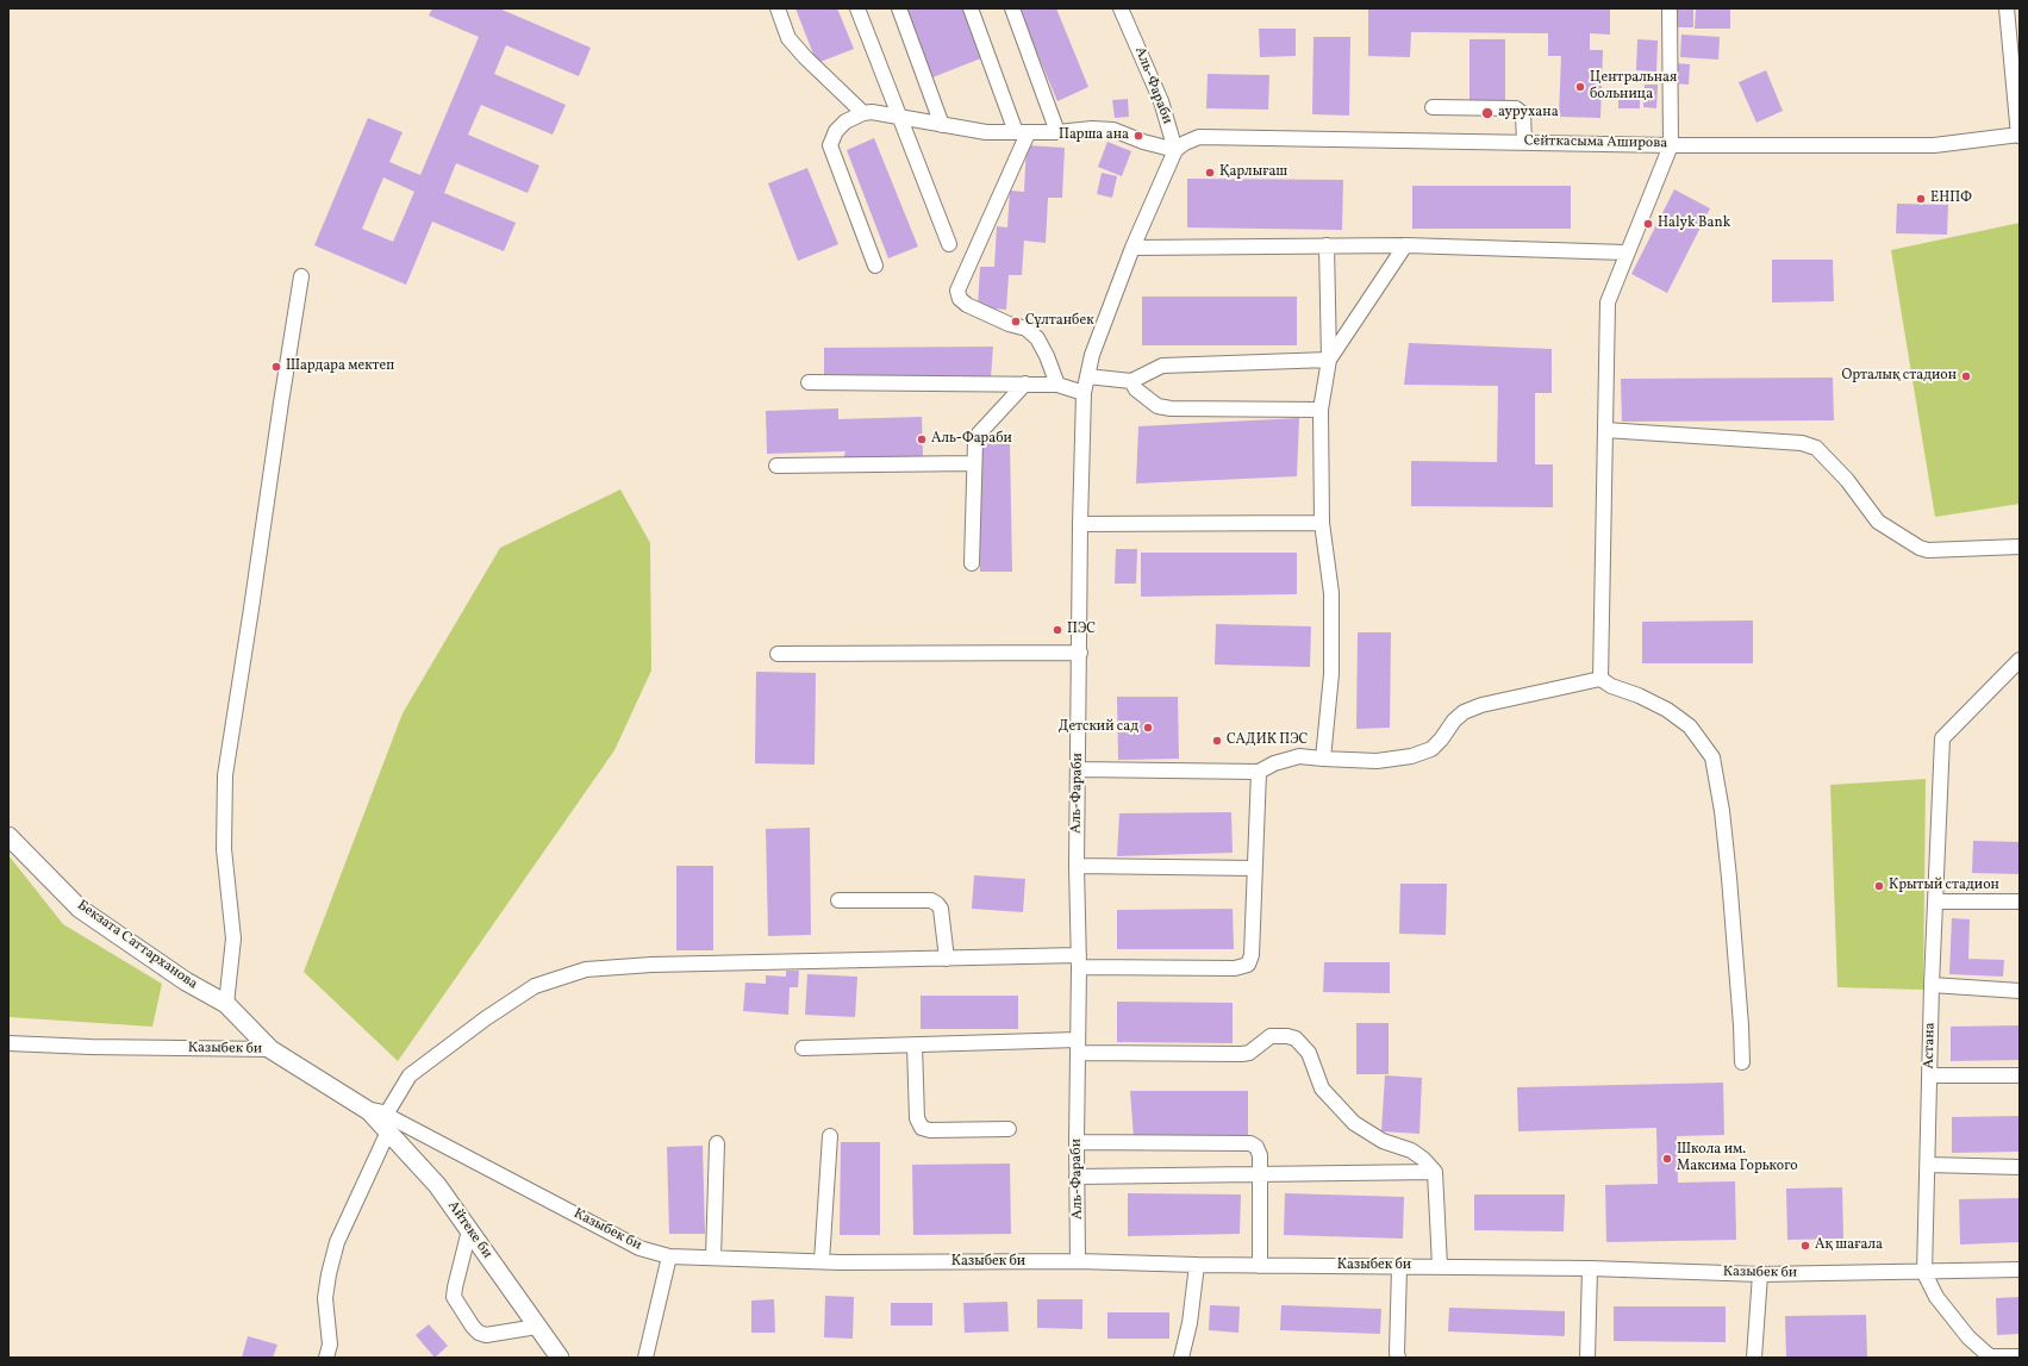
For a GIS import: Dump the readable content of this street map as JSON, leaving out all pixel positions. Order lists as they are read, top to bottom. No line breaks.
{"streets":{"street":["Аль-Фараби","Сейткасыма Аширова","Бекзата Саттарханова","Астана","Казыбек би","Айтеке би"]},"crossings":[["Аль-Фараби","Сейткасыма Аширова"],["Аль-Фараби","Казыбек би"],["Бекзата Саттарханова","Казыбек би"],["Астана","Казыбек би"],["Казыбек би","Айтеке би"]],"places":["Центральная больница","аурухана","Парша ана","Қарлығаш","ЕНПФ","Halyk Bank","Сұлтанбек","Шардара мектеп","Орталық стадион","Аль-Фараби","ПЭС","Детский сад","САДИК ПЭС","Крытый стадион","Школа им. Максима Горького","Ақ шағала"]}
